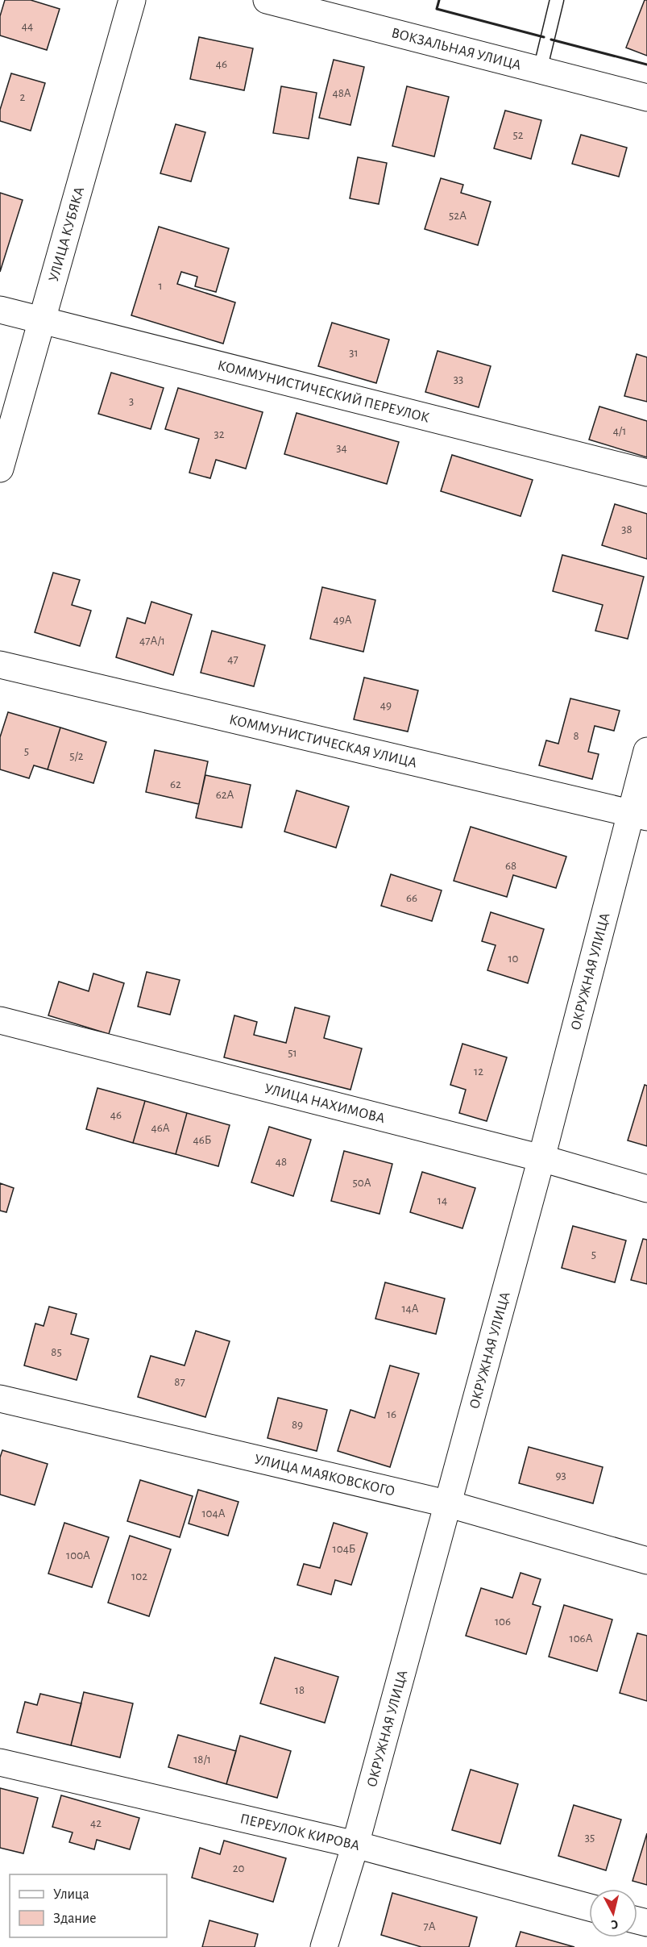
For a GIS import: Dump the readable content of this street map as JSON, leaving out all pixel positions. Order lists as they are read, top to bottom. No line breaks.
{"streets":{"street":["ВОКЗАЛЬНАЯ УЛИЦА","УЛИЦА КУБЯКА","КОММУНИСТИЧЕСКИЙ ПЕРЕУЛОК","КОММУНИСТИЧЕСКАЯ УЛИЦА","ОКРУЖНАЯ УЛИЦА","УЛИЦА НАХИМОВА","УЛИЦА МАЯКОВСКОГО","ПЕРЕУЛОК КИРОВА"]},"crossings":[["УЛИЦА КУБЯКА","КОММУНИСТИЧЕСКИЙ ПЕРЕУЛОК"],["КОММУНИСТИЧЕСКАЯ УЛИЦА","ОКРУЖНАЯ УЛИЦА"],["ОКРУЖНАЯ УЛИЦА","УЛИЦА НАХИМОВА"],["ОКРУЖНАЯ УЛИЦА","УЛИЦА МАЯКОВСКОГО"],["ОКРУЖНАЯ УЛИЦА","ПЕРЕУЛОК КИРОВА"]],"house_numbers":["44","46","48А","2","52","52А","1","31","33","3","4/1","32","34","38","49А","47А/1","47","49","8","5","5/2","62","62А","68","66","10","51","12","46","46А","46Б","48","50А","14","5","14А","85","87","16","89","93","104А","104Б","100А","102","106","106А","18","18/1","42","35","20","7А"],"legend":["Улица","Здание"],"north":"bottom"}
